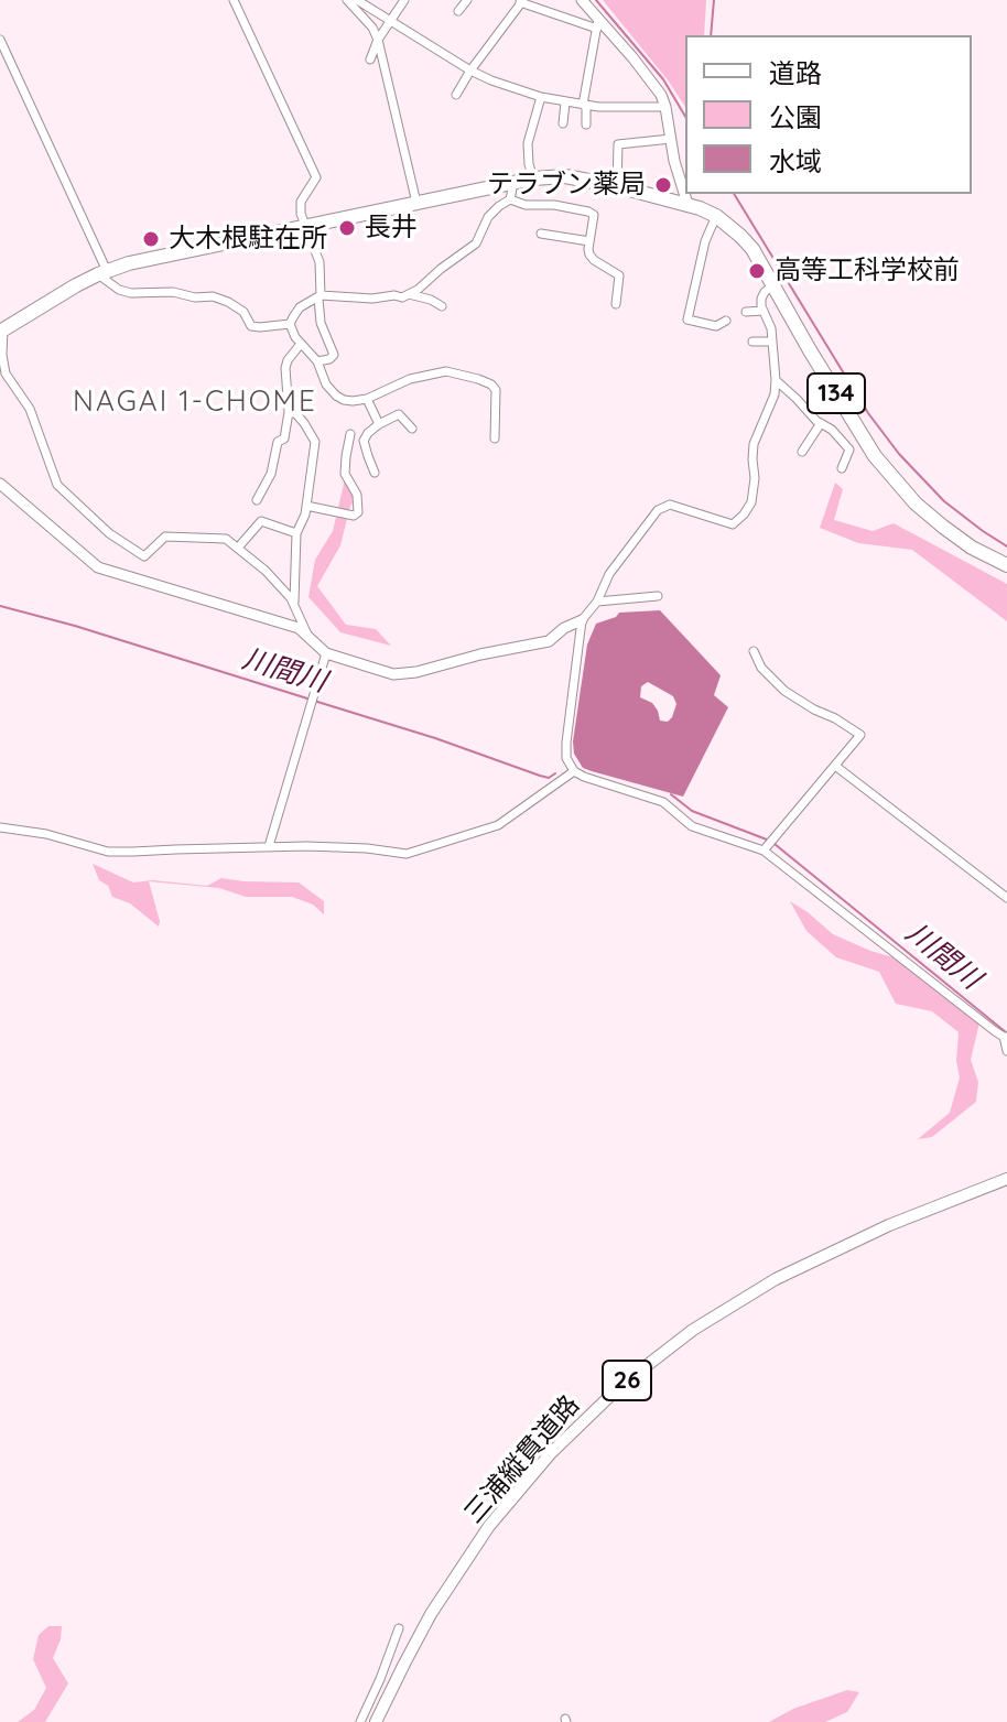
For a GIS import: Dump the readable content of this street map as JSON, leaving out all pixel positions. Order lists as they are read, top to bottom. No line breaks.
{"streets":{"highway":["134"],"main road":["26","三浦縦貫道路"]},"districts":["NAGAI 1-CHOME"],"water":["川間川"],"places":["テラブン薬局","長井","大木根駐在所","高等工科学校前"],"legend":["道路","公園","水域"]}
